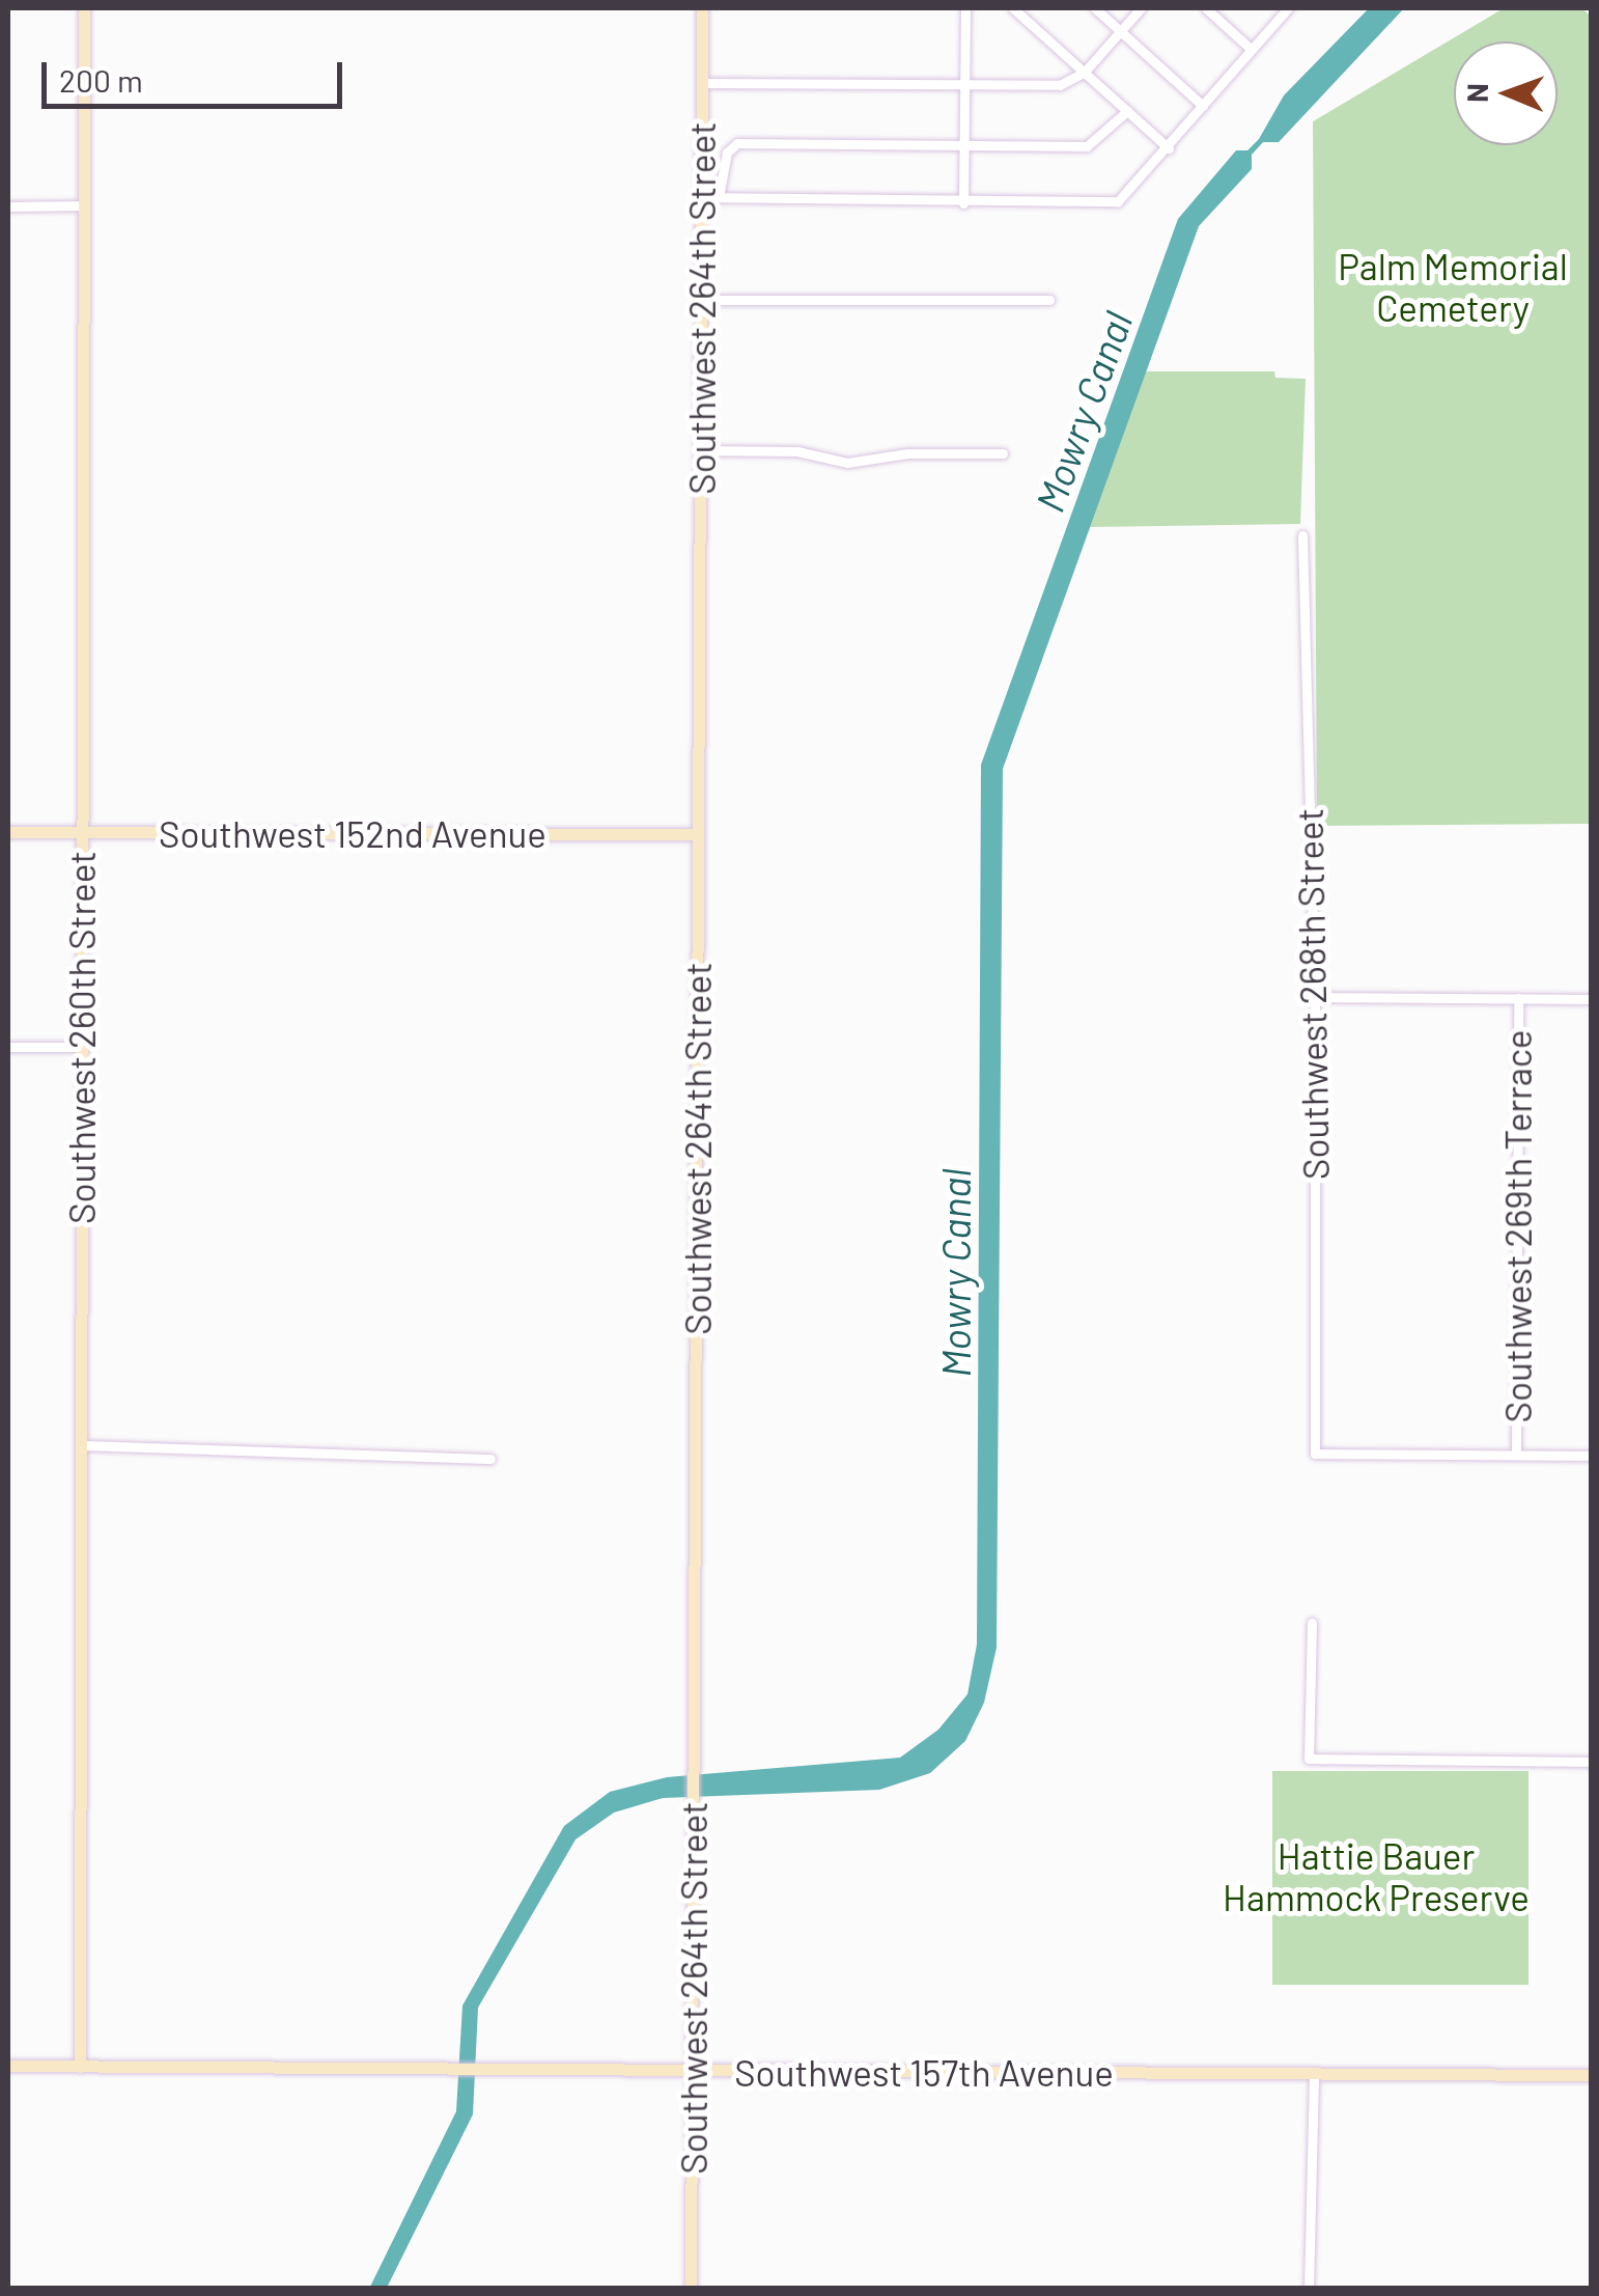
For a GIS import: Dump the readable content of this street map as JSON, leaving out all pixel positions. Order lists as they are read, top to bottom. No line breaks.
{"streets":{"street":["Southwest 264th Street","Southwest 152nd Avenue","Southwest 268th Street","Southwest 260th Street","Southwest 269th Terrace","Southwest 157th Avenue"]},"crossings":[["Southwest 264th Street","Southwest 152nd Avenue"],["Southwest 264th Street","Southwest 157th Avenue"],["Southwest 152nd Avenue","Southwest 260th Street"],["Southwest 268th Street","Southwest 269th Terrace"],["Southwest 260th Street","Southwest 157th Avenue"]],"water":["Mowry Canal"],"parks":["Palm Memorial Cemetery","Hattie Bauer Hammock Preserve"],"scale_bar":"200 m","north":"left"}
